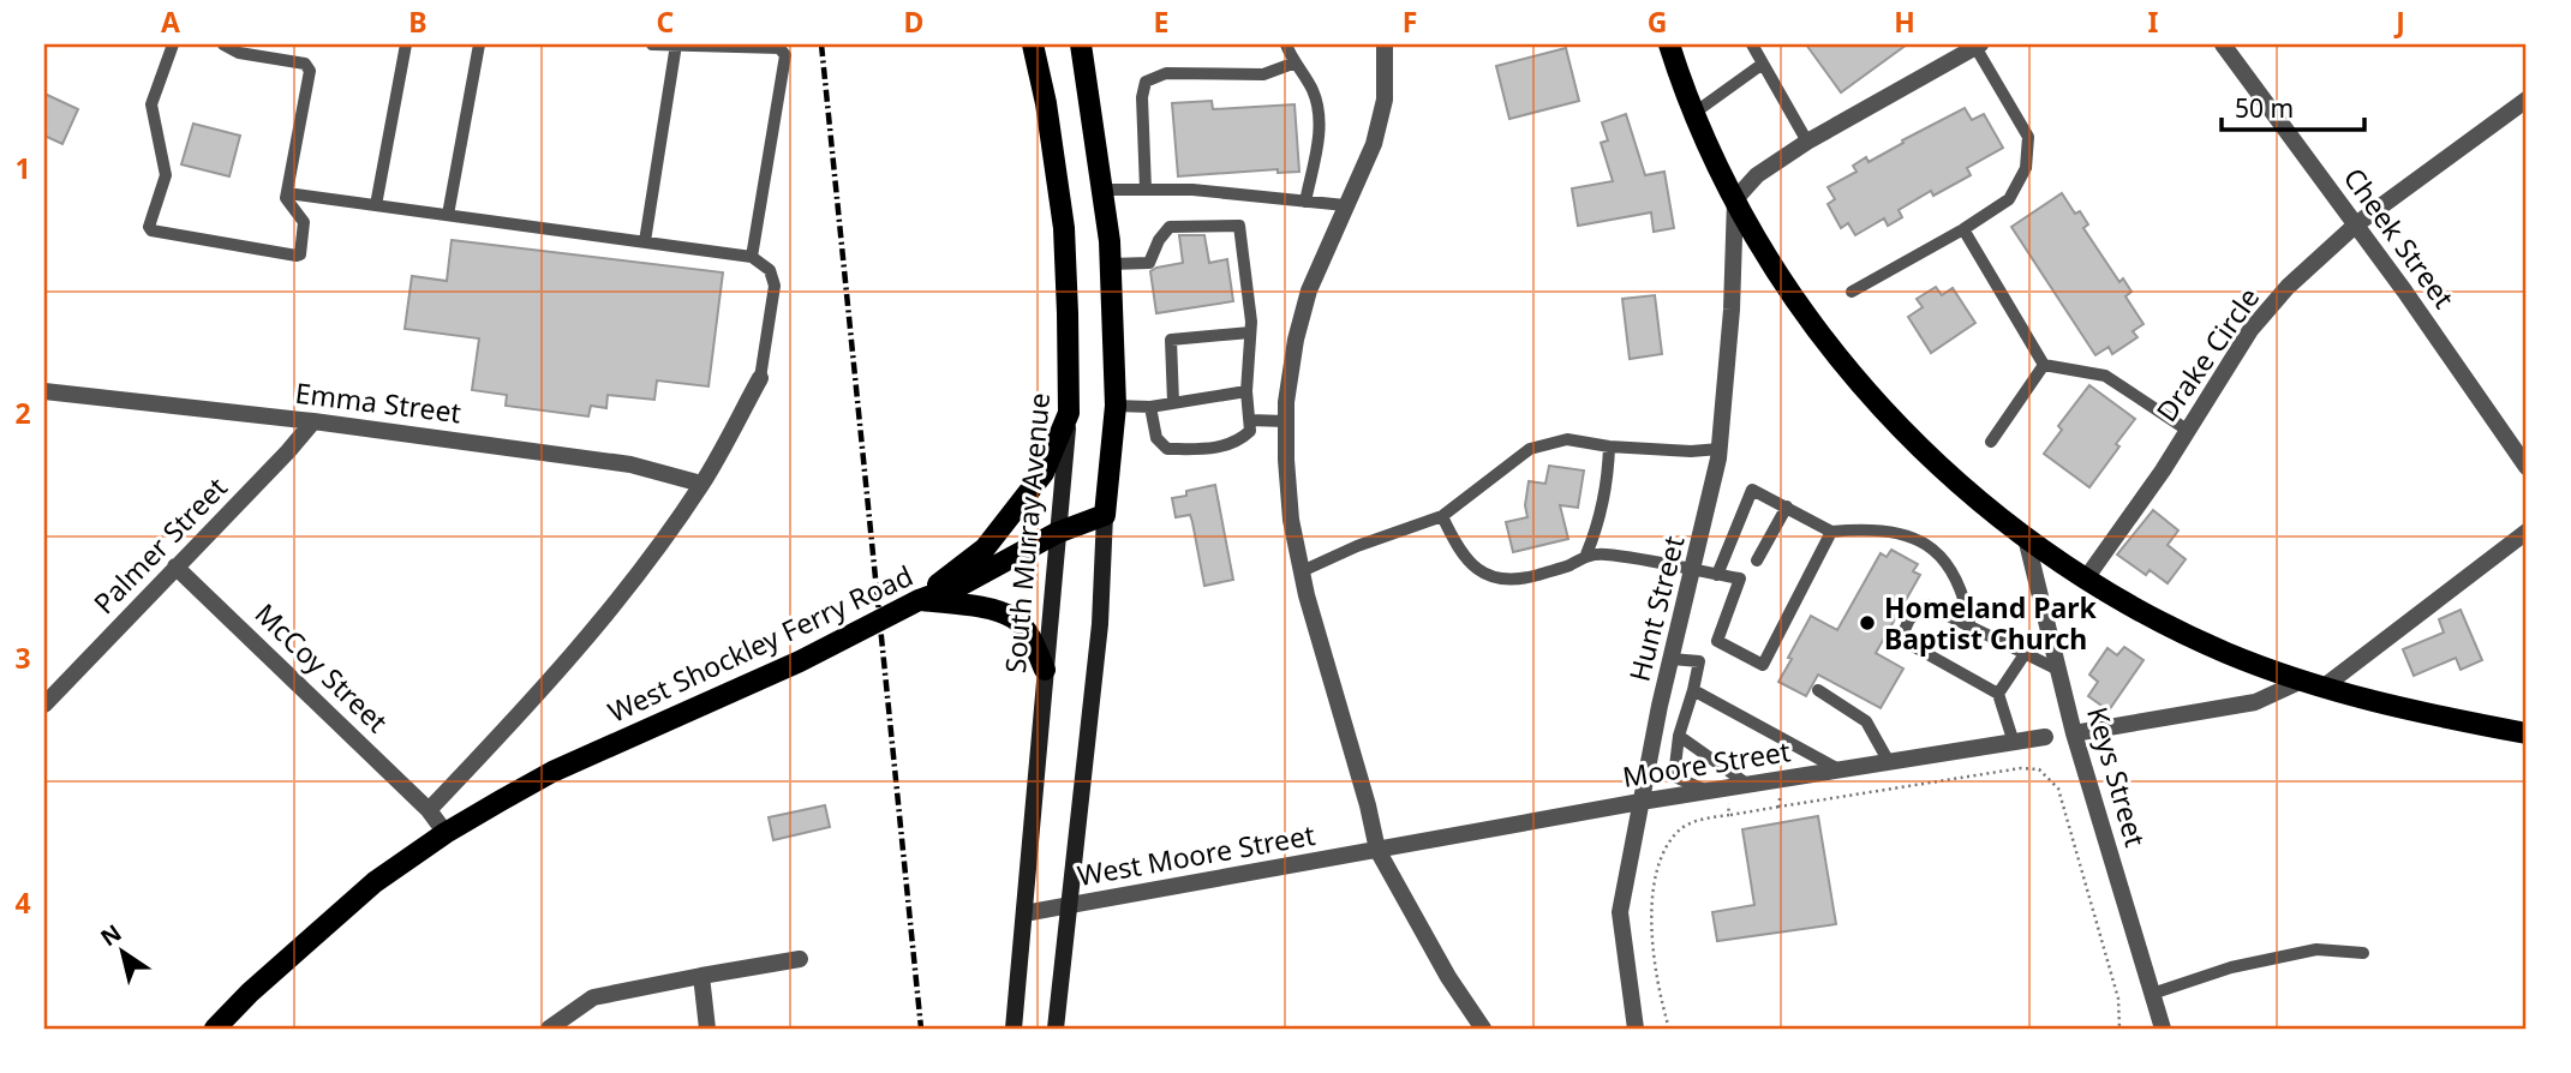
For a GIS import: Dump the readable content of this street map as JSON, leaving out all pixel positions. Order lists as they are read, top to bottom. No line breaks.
{"streets":{"main road":["South Murray Avenue","West Shockley Ferry Road"],"street":["Cheek Street","Drake Circle","Emma Street","Palmer Street","Hunt Street","McCoy Street","Moore Street","Keys Street","West Moore Street"]},"crossings":[["Cheek Street","Drake Circle"],["Emma Street","Palmer Street"],["South Murray Avenue","West Shockley Ferry Road"],["South Murray Avenue","West Moore Street"],["Palmer Street","McCoy Street"],["Hunt Street","Moore Street"],["Moore Street","West Moore Street"]],"places":["Homeland Park Baptist Church"],"scale_bar":"50 m","north":"top left","grid":{"columns":["A","B","C","D","E","F","G","H","I","J"],"rows":["1","2","3","4"]}}
